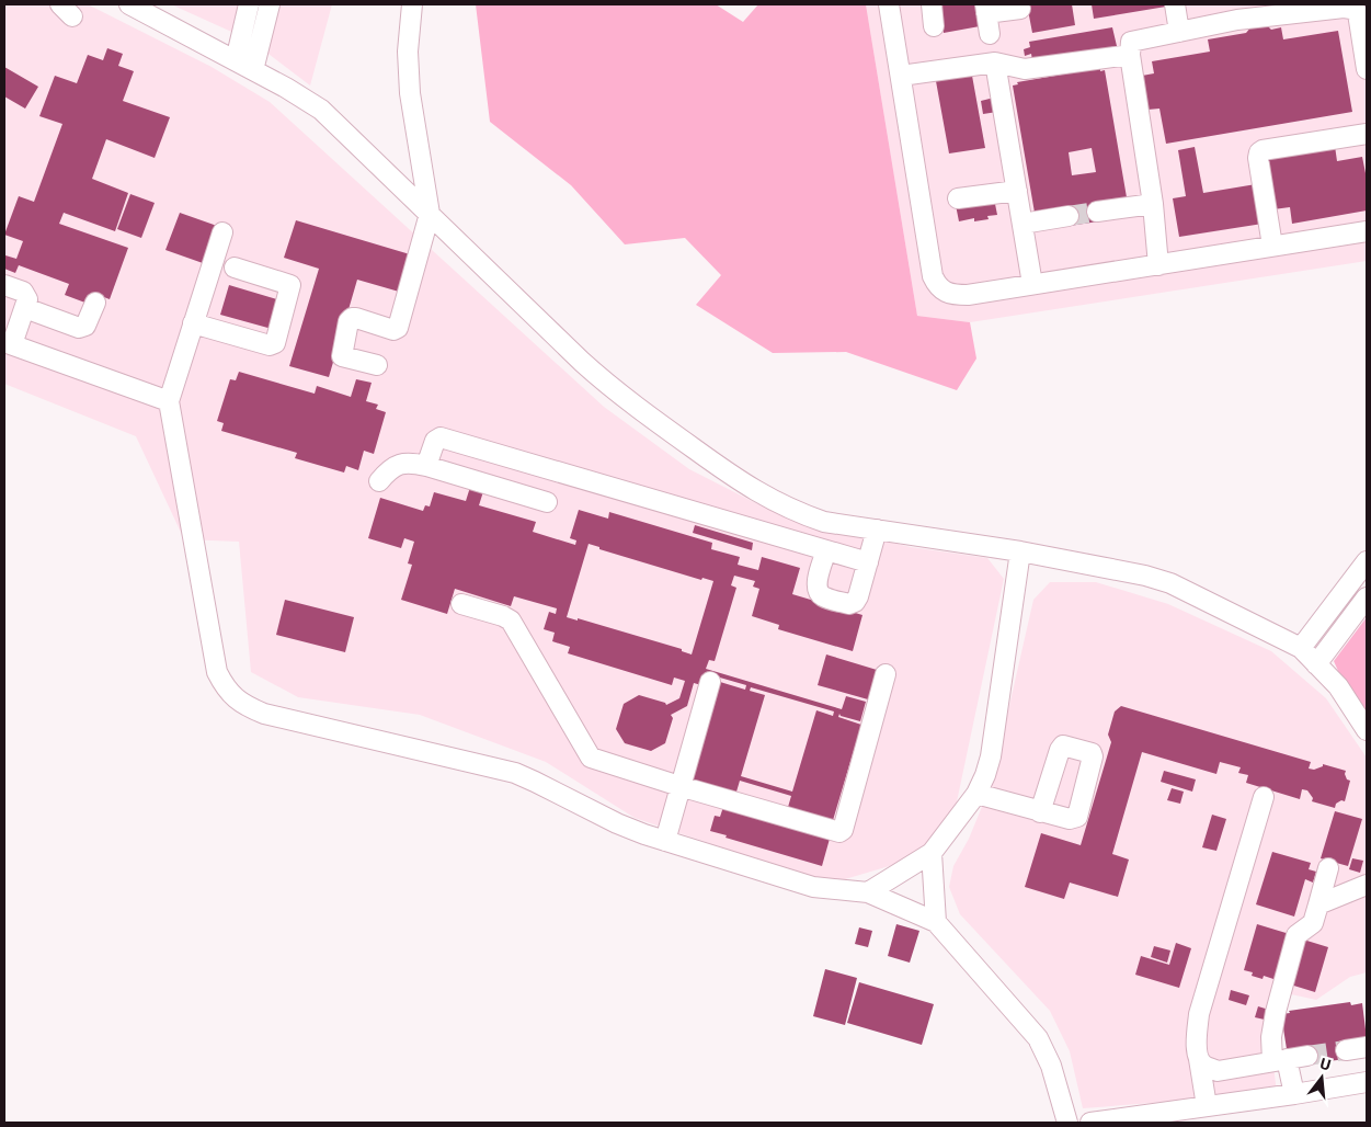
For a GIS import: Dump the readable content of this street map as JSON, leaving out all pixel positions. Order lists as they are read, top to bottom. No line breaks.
{"north":"top"}
